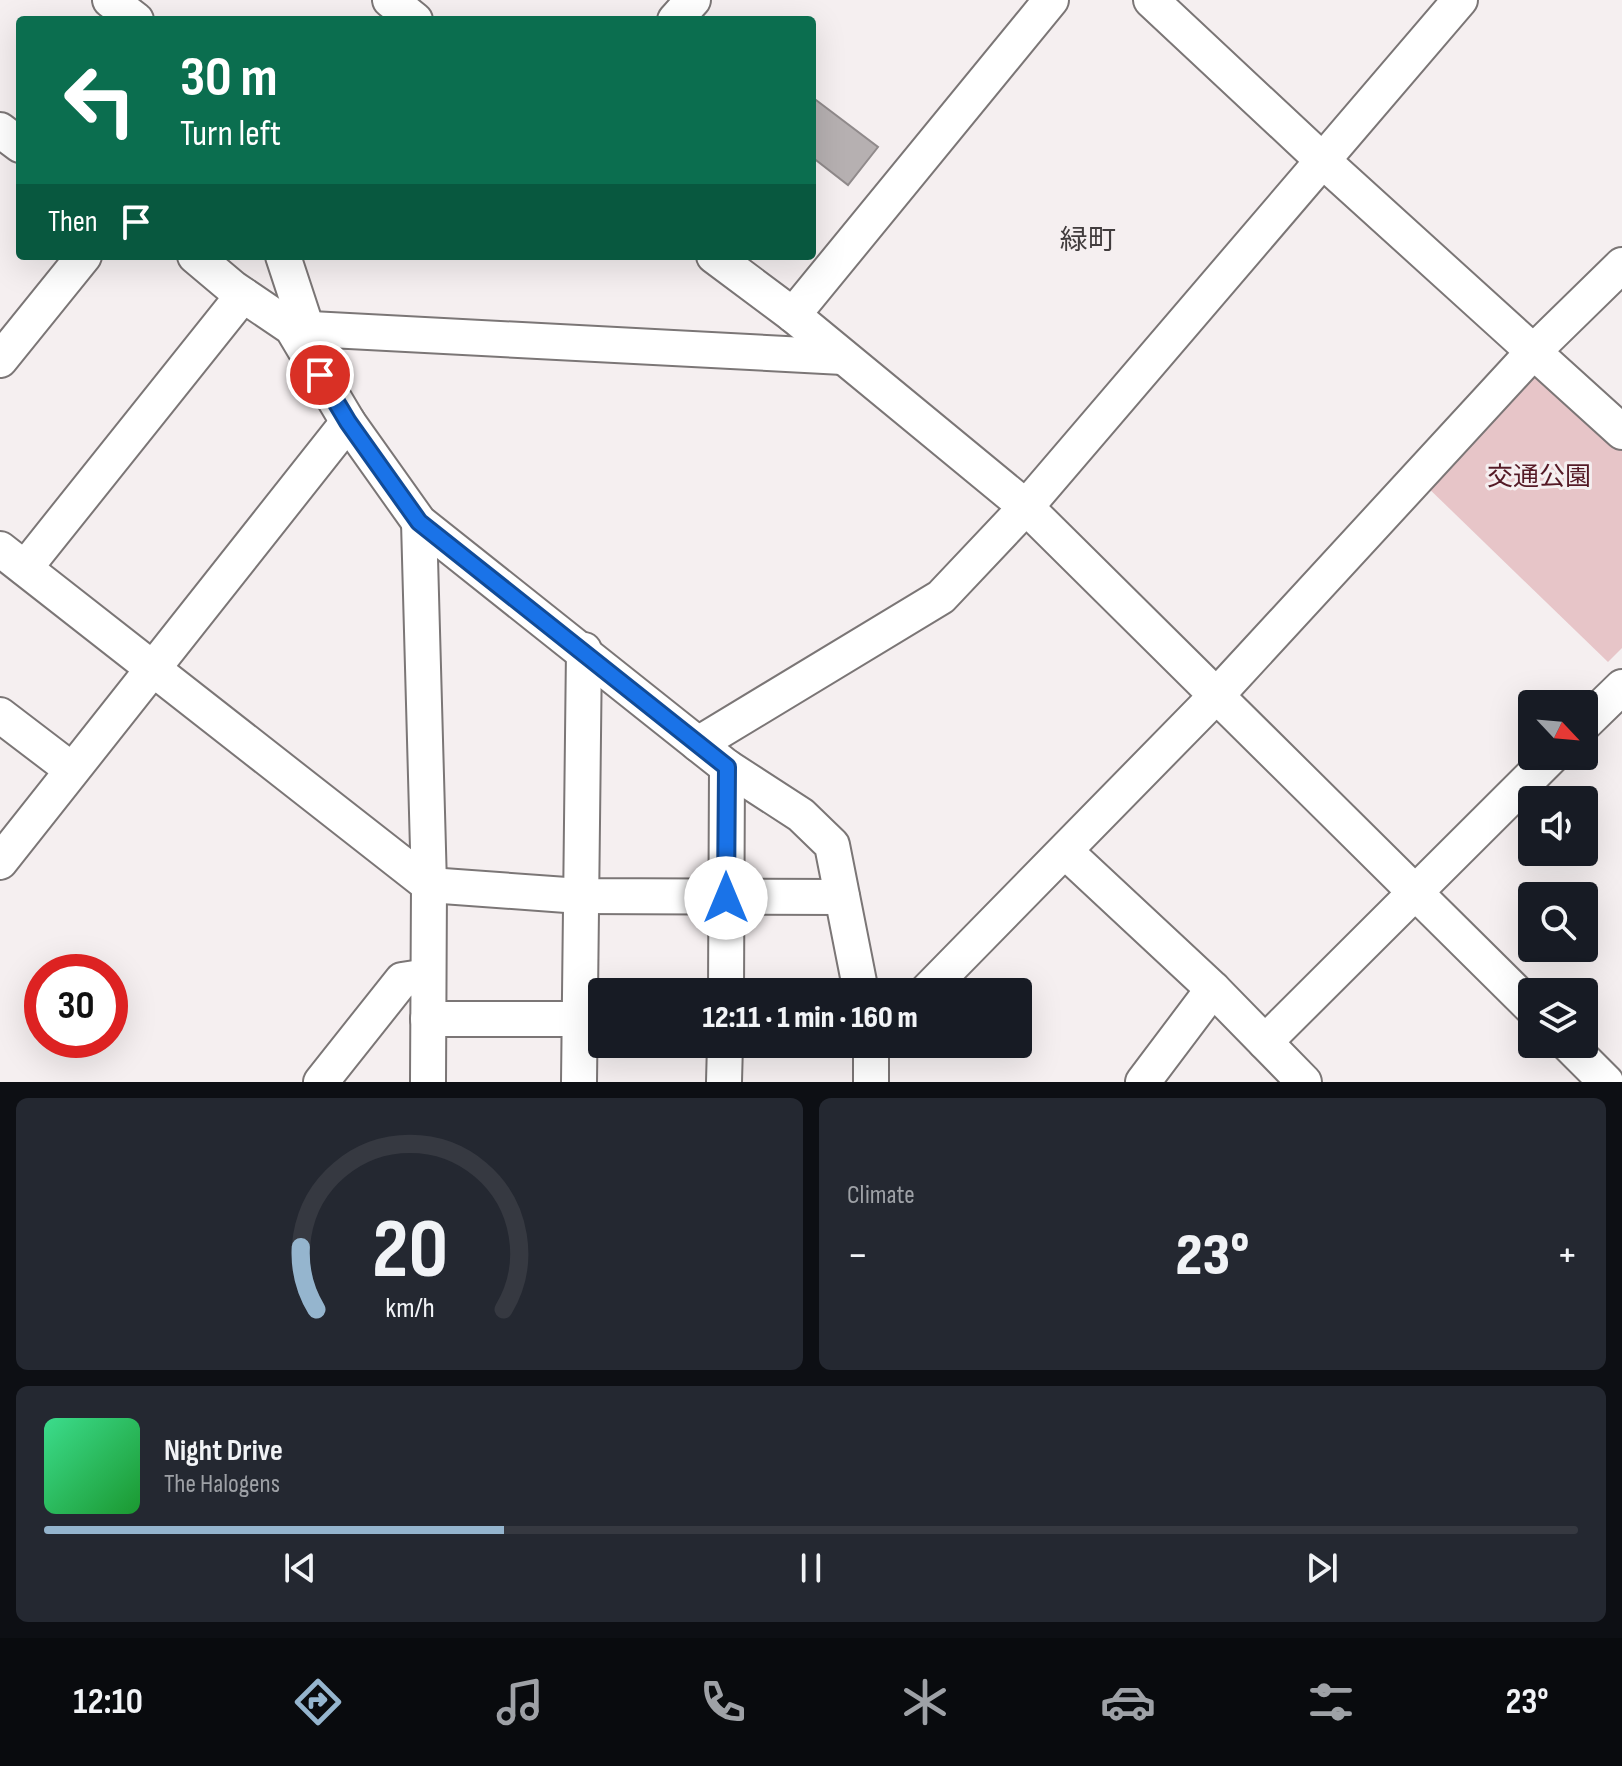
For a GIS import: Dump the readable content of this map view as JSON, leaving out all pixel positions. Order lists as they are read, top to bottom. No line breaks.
{"districts":["緑町"],"parks":["交通公園"],"north":"bottom right","page":{"turn":["30 m","Turn left"],"then":"Then","limit":"30","trip":"12:11 · 1 min · 160 m","tile":"Climate","heat":["−","23°","+"],"song":["Night Drive","The Halogens"],"tabs":["12:10","23°"],"gauge":["20","km/h"]}}
